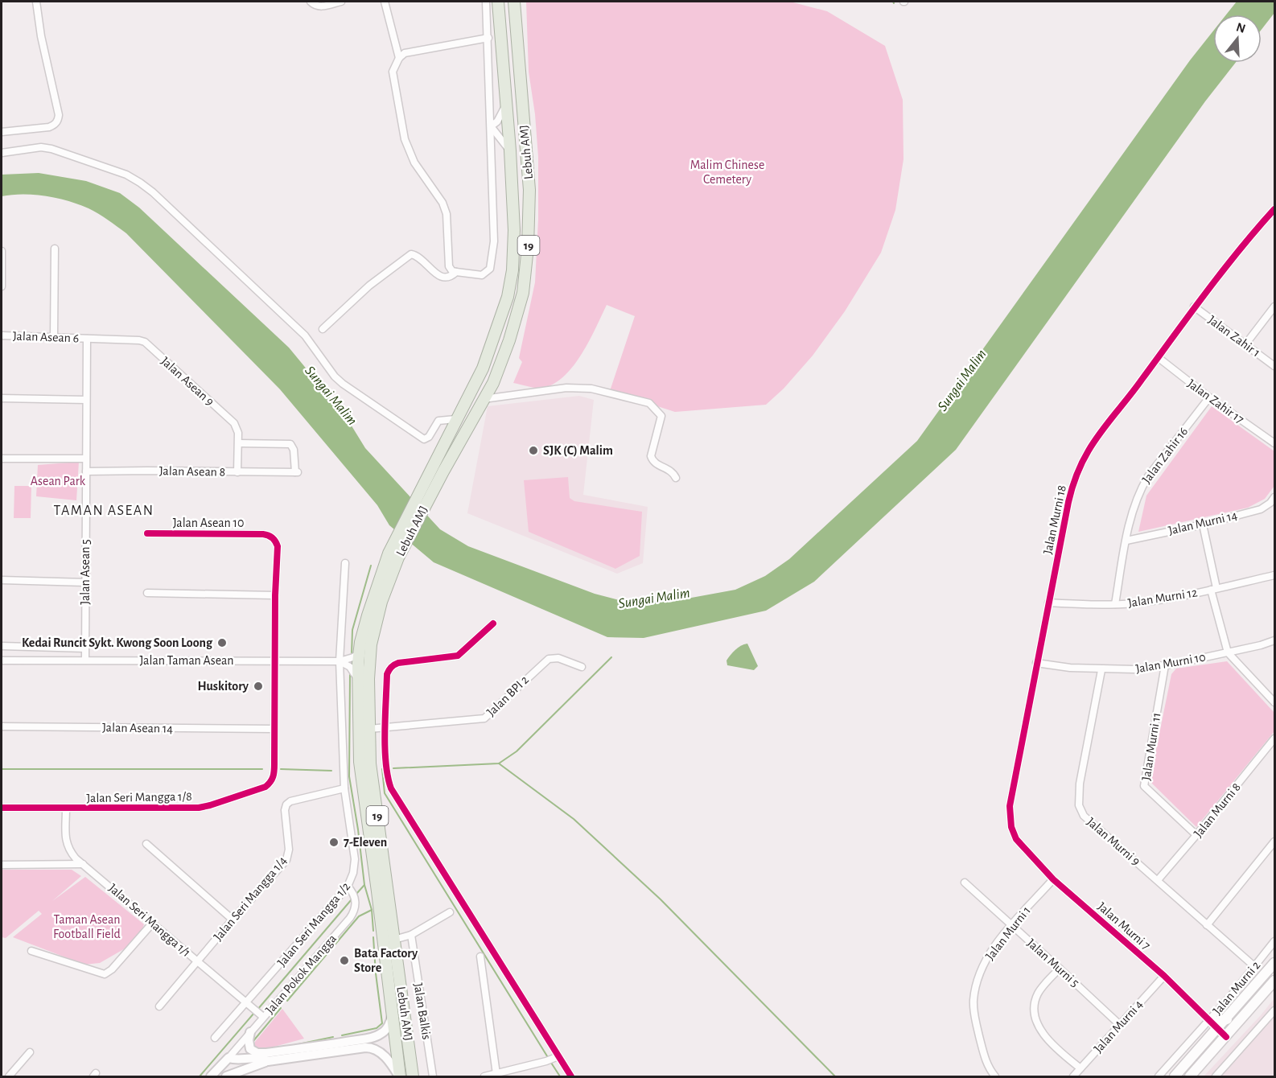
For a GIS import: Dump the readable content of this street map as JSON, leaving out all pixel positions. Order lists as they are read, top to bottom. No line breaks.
{"streets":{"highway":["Lebuh AMJ","19"],"street":["Jalan Zahir 1","Jalan Asean 6","Jalan Asean 9","Jalan Zahir 17","Jalan Zahir 16","Jalan Asean 8","Jalan Murni 18","Jalan Asean 10","Jalan Murni 14","Jalan Asean 5","Jalan Murni 12","Jalan Taman Asean","Jalan Murni 10","Jalan BPI 2","Jalan Asean 14","Jalan Murni 11","Jalan Seri Mangga 1/8","Jalan Murni 8","Jalan Murni 9","Jalan Seri Mangga 1/4","Jalan Seri Mangga 1/1","Jalan Seri Mangga 1/2","Jalan Murni 7","Jalan Murni 1","Jalan Murni 5","Jalan Pokok Mangga","Jalan Murni 2","Jalan Balkis","Jalan Murni 4"]},"crossings":[["Lebuh AMJ","Jalan BPI 2"],["Jalan Zahir 1","Jalan Murni 18"],["Jalan Asean 6","Jalan Asean 9"],["Jalan Asean 6","Jalan Asean 5"],["Jalan Asean 9","Jalan Asean 8"],["Jalan Asean 9","Jalan Asean 5"],["Jalan Zahir 17","Jalan Zahir 16"],["Jalan Zahir 17","Jalan Murni 18"],["Jalan Zahir 16","Jalan Murni 14"],["Jalan Zahir 16","Jalan Murni 12"],["Jalan Asean 8","Jalan Asean 5"],["Jalan Murni 18","Jalan Murni 12"],["Jalan Murni 18","Jalan Murni 10"],["Jalan Murni 18","Jalan Murni 7"],["Jalan Asean 5","Jalan Taman Asean"],["Jalan Taman Asean","Jalan Seri Mangga 1/2"],["Jalan Murni 10","Jalan Murni 11"],["Jalan Murni 10","Jalan Murni 9"],["Jalan Asean 14","Jalan Seri Mangga 1/8"],["Jalan Murni 11","Jalan Murni 8"],["Jalan Seri Mangga 1/8","Jalan Seri Mangga 1/1"],["Jalan Murni 8","Jalan Murni 9"],["Jalan Murni 9","Jalan Murni 2"],["Jalan Seri Mangga 1/4","Jalan Seri Mangga 1/1"],["Jalan Seri Mangga 1/4","Jalan Seri Mangga 1/2"],["Jalan Seri Mangga 1/1","Jalan Seri Mangga 1/2"],["Jalan Seri Mangga 1/1","Jalan Pokok Mangga"],["Jalan Seri Mangga 1/2","Jalan Pokok Mangga"],["Jalan Murni 7","Jalan Murni 1"],["Jalan Murni 7","Jalan Murni 2"],["Jalan Murni 7","Jalan Murni 4"],["Jalan Murni 1","Jalan Murni 5"],["Jalan Murni 5","Jalan Murni 4"]],"districts":["TAMAN ASEAN"],"water":["Sungai Malim"],"parks":["Malim Chinese Cemetery","Asean Park","Taman Asean Football Field"],"places":["SJK (C) Malim","Kedai Runcit Sykt. Kwong Soon Loong","Huskitory","7-Eleven","Bata Factory Store"],"north":"top"}
